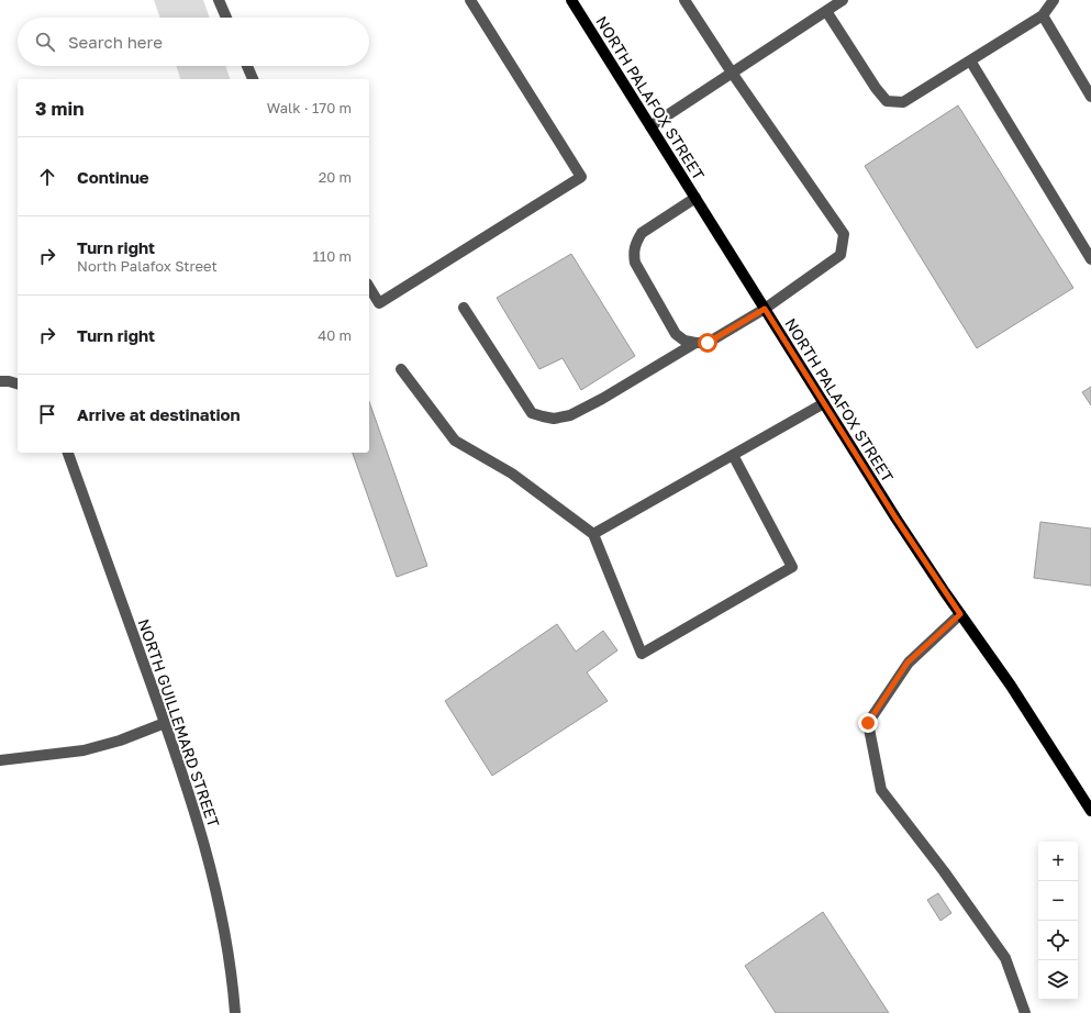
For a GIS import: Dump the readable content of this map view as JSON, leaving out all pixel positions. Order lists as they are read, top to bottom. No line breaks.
{"streets":{"main road":["NORTH PALAFOX STREET"],"street":["NORTH GUILLEMARD STREET"]},"page":{"search":"Search here","heading":["3 min","Walk · 170 m"],"list":[["Continue","20 m"],["Turn right","North Palafox Street","110 m"],["Turn right","40 m"],"Arrive at destination"],"map_buttons":["+","−"]}}
